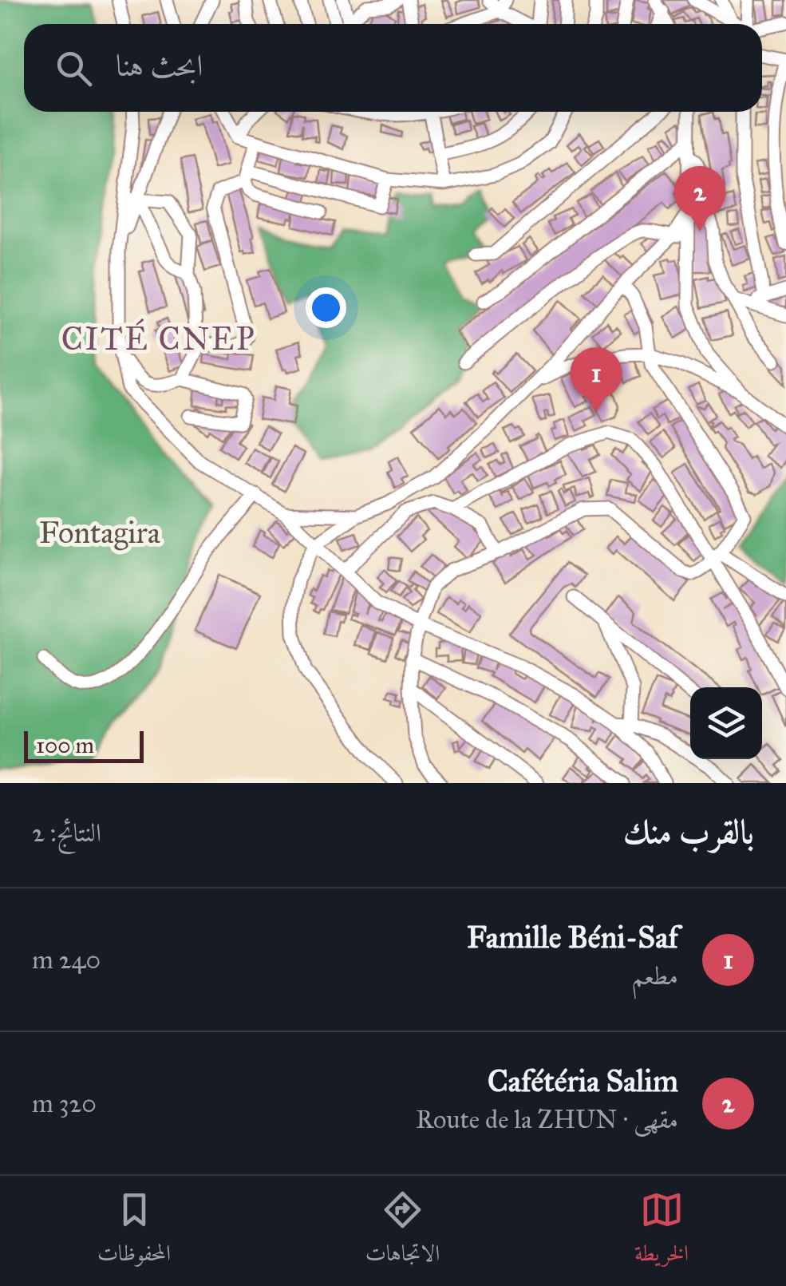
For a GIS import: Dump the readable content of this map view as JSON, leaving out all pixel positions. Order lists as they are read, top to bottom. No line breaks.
{"districts":["CITÉ CNEP"],"parks":["Fontagira"],"scale_bar":"100 m","page":{"search":"ابحث هنا","pins":["2","1"],"scale":"100 m","heading":["بالقرب منك","النتائج: 2"],"list":[{"mark":"1","name":"Famille Béni-Saf","note":"مطعم","value":"240 m"},{"mark":"2","name":"Cafétéria Salim","note":"مقهى · Route de la ZHUN","value":"320 m"}],"nav":["الخريطة","الاتجاهات","المحفوظات"]}}
